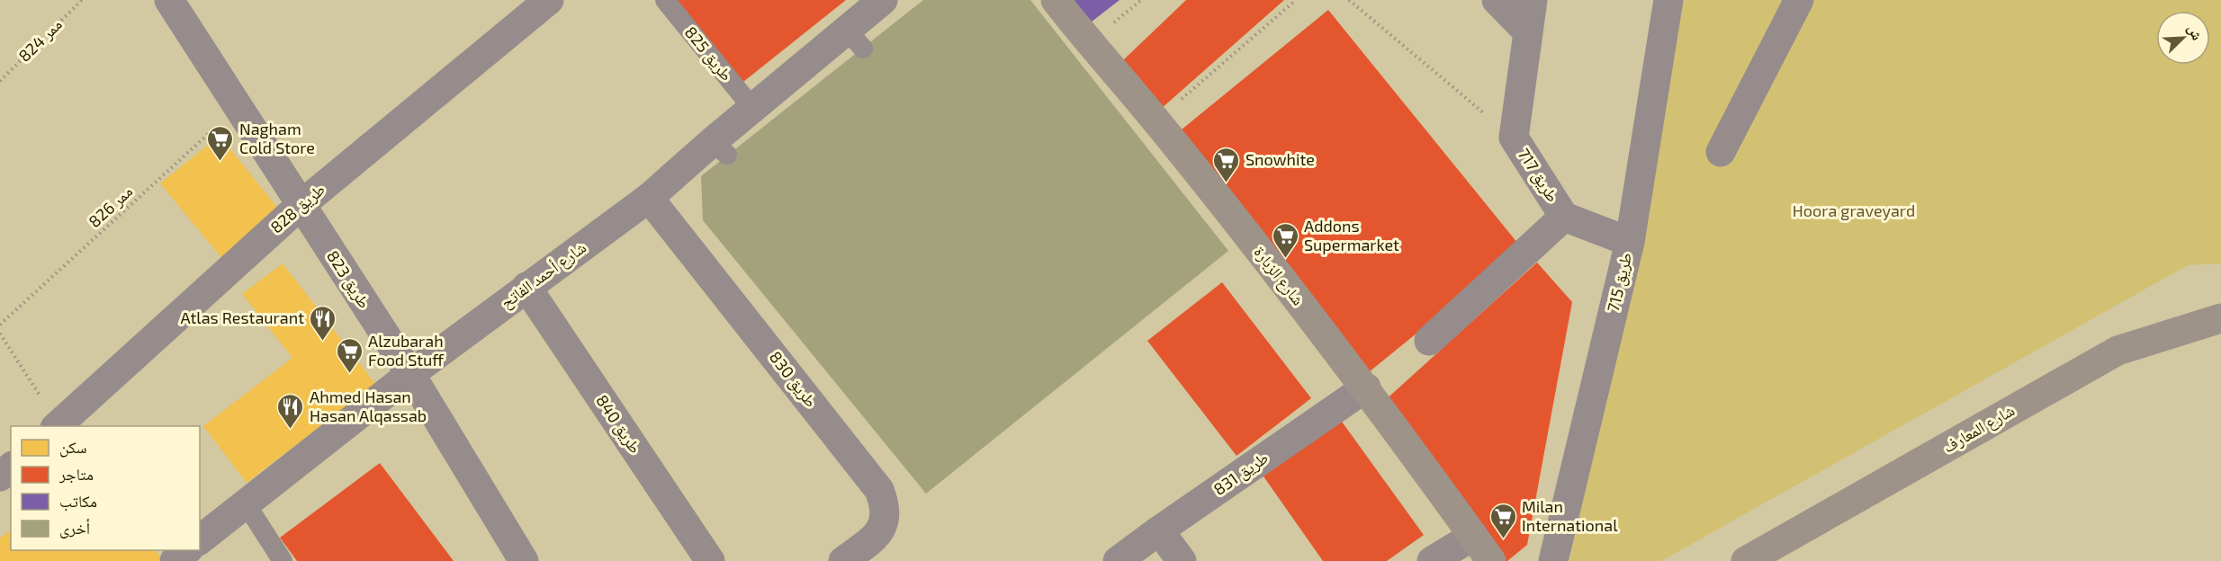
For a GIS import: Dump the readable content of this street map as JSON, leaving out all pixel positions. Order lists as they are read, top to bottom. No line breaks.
{"streets":{"street":["طريق 717","طريق 828","شارع أحمد الفاتح","شارع الزبارة","طريق 823","طريق 715","طريق 830","طريق 840","شارع المعارف","طريق 831"],"lane":["طريق 825"],"path":["ممر 824","ممر 826"]},"crossings":[["طريق 825","شارع أحمد الفاتح"],["طريق 717","طريق 715"],["ممر 826","طريق 823"],["طريق 828","طريق 823"],["شارع أحمد الفاتح","طريق 823"],["شارع أحمد الفاتح","طريق 830"],["شارع أحمد الفاتح","طريق 840"],["شارع الزبارة","طريق 831"]],"parks":["Hoora graveyard"],"places":{"supermarket":["Nagham Cold Store","Snowhite","Addons Supermarket","Alzubarah Food Stuff","Milan International"],"restaurant":["Atlas Restaurant","Ahmed Hasan Hasan Alqassab"]},"legend":["سكن","متاجر","مكاتب","أخرى"],"north":"top right"}
